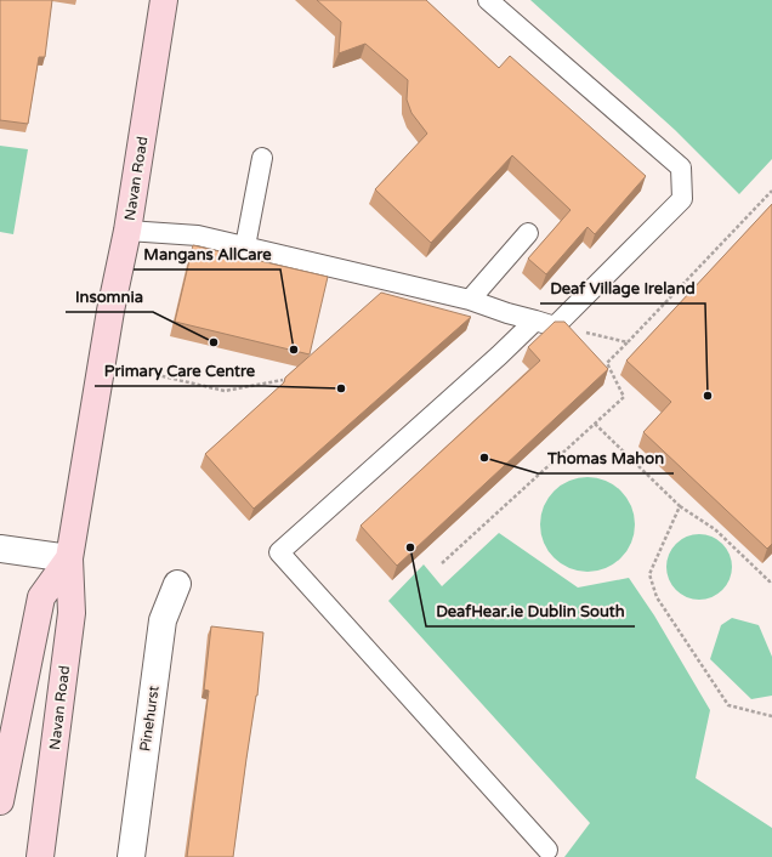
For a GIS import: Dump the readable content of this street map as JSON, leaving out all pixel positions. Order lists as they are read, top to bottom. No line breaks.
{"streets":{"main road":["Navan Road"],"street":["Pinehurst"]},"places":["Insomnia","Mangans AllCare","Primary Care Centre","Deaf Village Ireland","Thomas Mahon","DeafHear.ie Dublin South"]}
